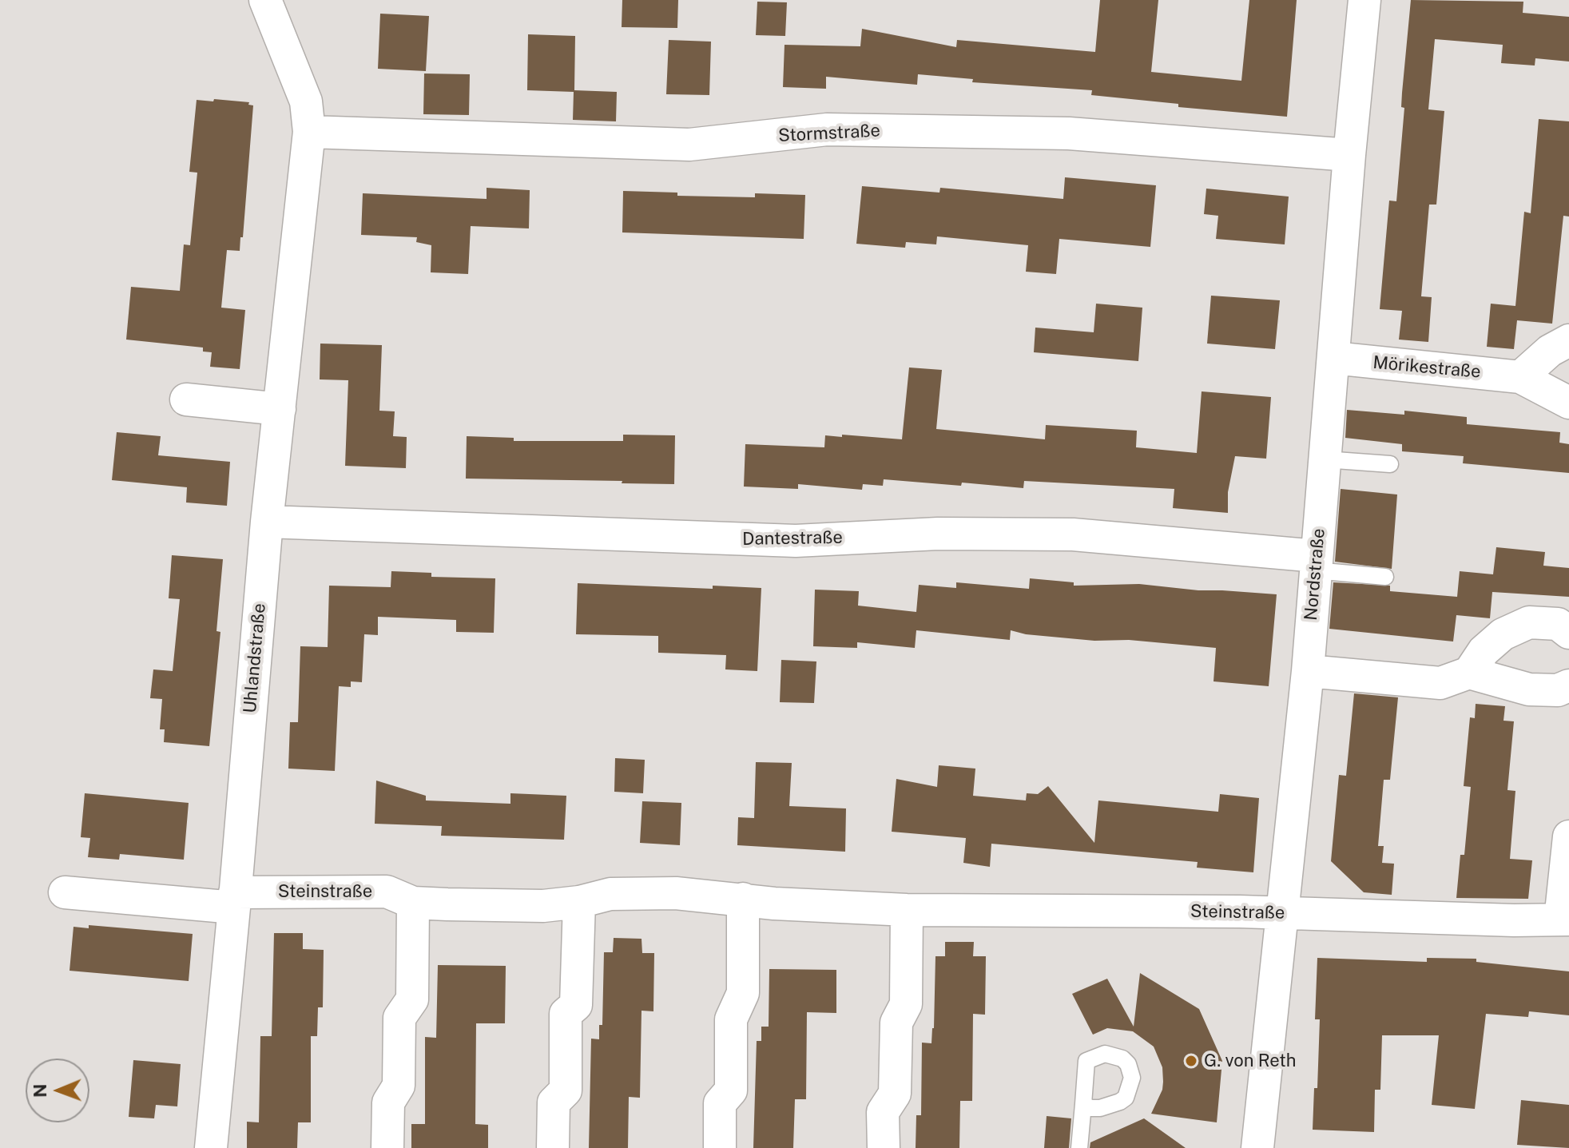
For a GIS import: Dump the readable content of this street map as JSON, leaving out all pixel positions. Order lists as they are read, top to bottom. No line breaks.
{"streets":{"street":["Stormstraße","Mörikestraße","Dantestraße","Nordstraße","Uhlandstraße","Steinstraße"]},"crossings":[["Stormstraße","Nordstraße"],["Stormstraße","Uhlandstraße"],["Mörikestraße","Nordstraße"],["Dantestraße","Nordstraße"],["Dantestraße","Uhlandstraße"],["Nordstraße","Steinstraße"],["Uhlandstraße","Steinstraße"]],"places":["G. von Reth"],"north":"left"}
